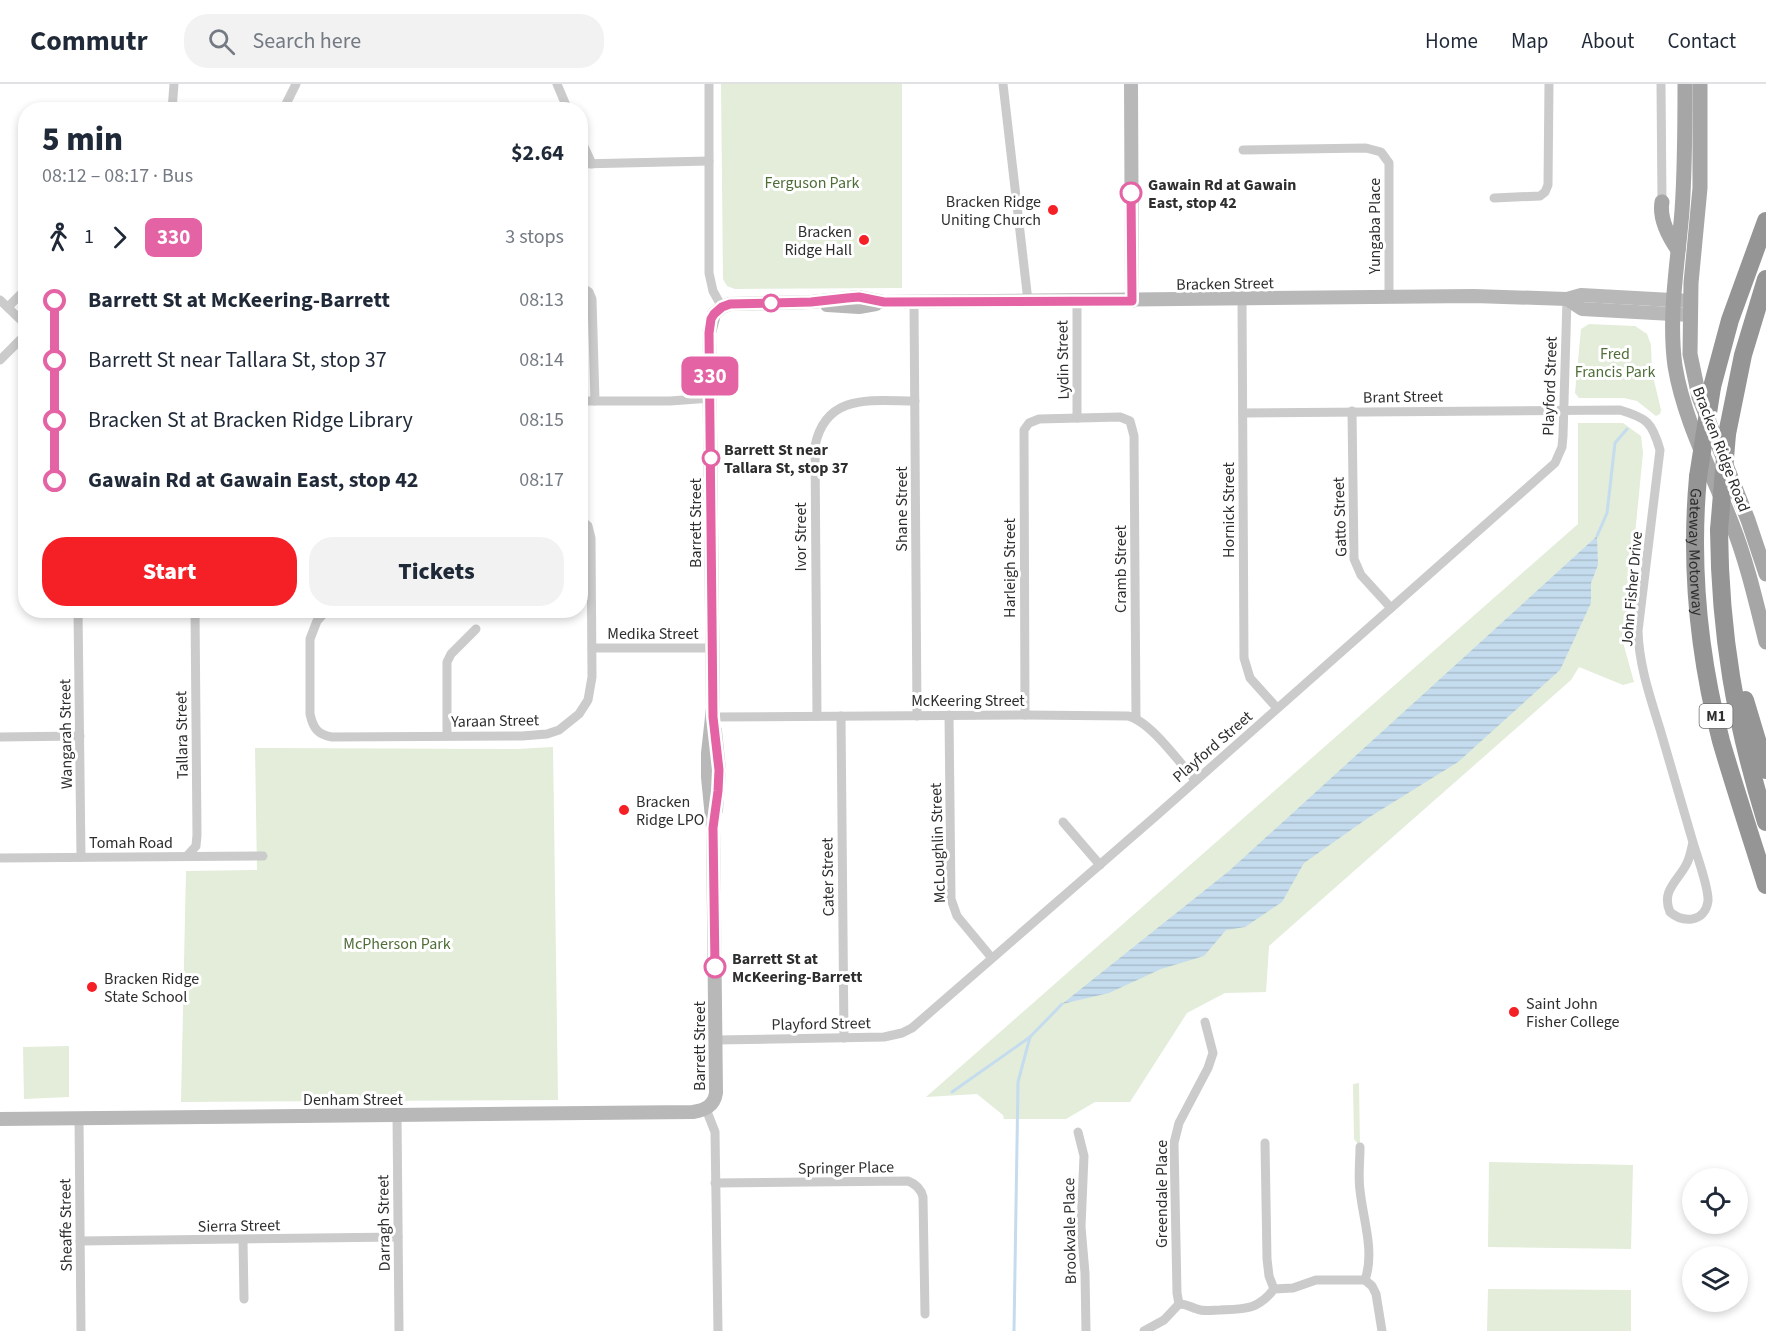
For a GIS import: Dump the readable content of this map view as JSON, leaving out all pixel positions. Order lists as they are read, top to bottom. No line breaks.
{"streets":{"highway":["Gateway Motorway","M1"],"main road":["Bracken Ridge Road"],"street":["Yungaba Place","Bracken Street","Lydin Street","Playford Street","Brant Street","Shane Street","Hornick Street","Gatto Street","Barrett Street","Ivor Street","Harleigh Street","Cramb Street","John Fisher Drive","Medika Street","McKeering Street","Yaraan Street","Wangarah Street","Tallara Street","Tomah Road","McLoughlin Street","Cater Street","Denham Street","Springer Place","Greendale Place","Darragh Street","Sheaffe Street","Sierra Street","Brookvale Place"]},"crossings":[["Yungaba Place","Bracken Street"],["Bracken Street","Lydin Street"],["Bracken Street","Playford Street"],["Bracken Street","Bracken Ridge Road"],["Bracken Street","Shane Street"],["Bracken Street","Hornick Street"],["Bracken Street","Barrett Street"],["Lydin Street","Cramb Street"],["Playford Street","Brant Street"],["Playford Street","Hornick Street"],["Playford Street","Gatto Street"],["Playford Street","Barrett Street"],["Playford Street","John Fisher Drive"],["Playford Street","McLoughlin Street"],["Playford Street","Cater Street"],["Brant Street","Hornick Street"],["Brant Street","Gatto Street"],["Brant Street","John Fisher Drive"],["Shane Street","Ivor Street"],["Shane Street","McKeering Street"],["Barrett Street","Medika Street"],["Barrett Street","McKeering Street"],["Barrett Street","Denham Street"],["Barrett Street","Springer Place"],["Ivor Street","McKeering Street"],["Harleigh Street","McKeering Street"],["Cramb Street","McKeering Street"],["Medika Street","Yaraan Street"],["McKeering Street","McLoughlin Street"],["McKeering Street","Cater Street"],["Wangarah Street","Tomah Road"],["Tallara Street","Tomah Road"],["Denham Street","Darragh Street"],["Denham Street","Sheaffe Street"],["Darragh Street","Sierra Street"],["Sheaffe Street","Sierra Street"]],"parks":["Ferguson Park","Fred Francis Park","McPherson Park"],"places":["Gawain Rd at Gawain East, stop 42","Bracken Ridge Uniting Church","Bracken Ridge Hall","Barrett St near Tallara St, stop 37","Bracken Ridge LPO","Barrett St at McKeering-Barrett","Bracken Ridge State School","Saint John Fisher College"],"lines":["bus line 330"],"page":{"header":"Commutr","search":"Search here","nav":["Home","Map","About","Contact"],"on_map":"330","heading":["5 min","08:12 – 08:17 · Bus","$2.64"],"legs":["1","330","3 stops"],"list":[{"name":"Barrett St at McKeering-Barrett","value":"08:13"},{"name":"Barrett St near Tallara St, stop 37","value":"08:14"},{"name":"Bracken St at Bracken Ridge Library","value":"08:15"},{"name":"Gawain Rd at Gawain East, stop 42","value":"08:17"}],"buttons":["Start","Tickets"]}}
